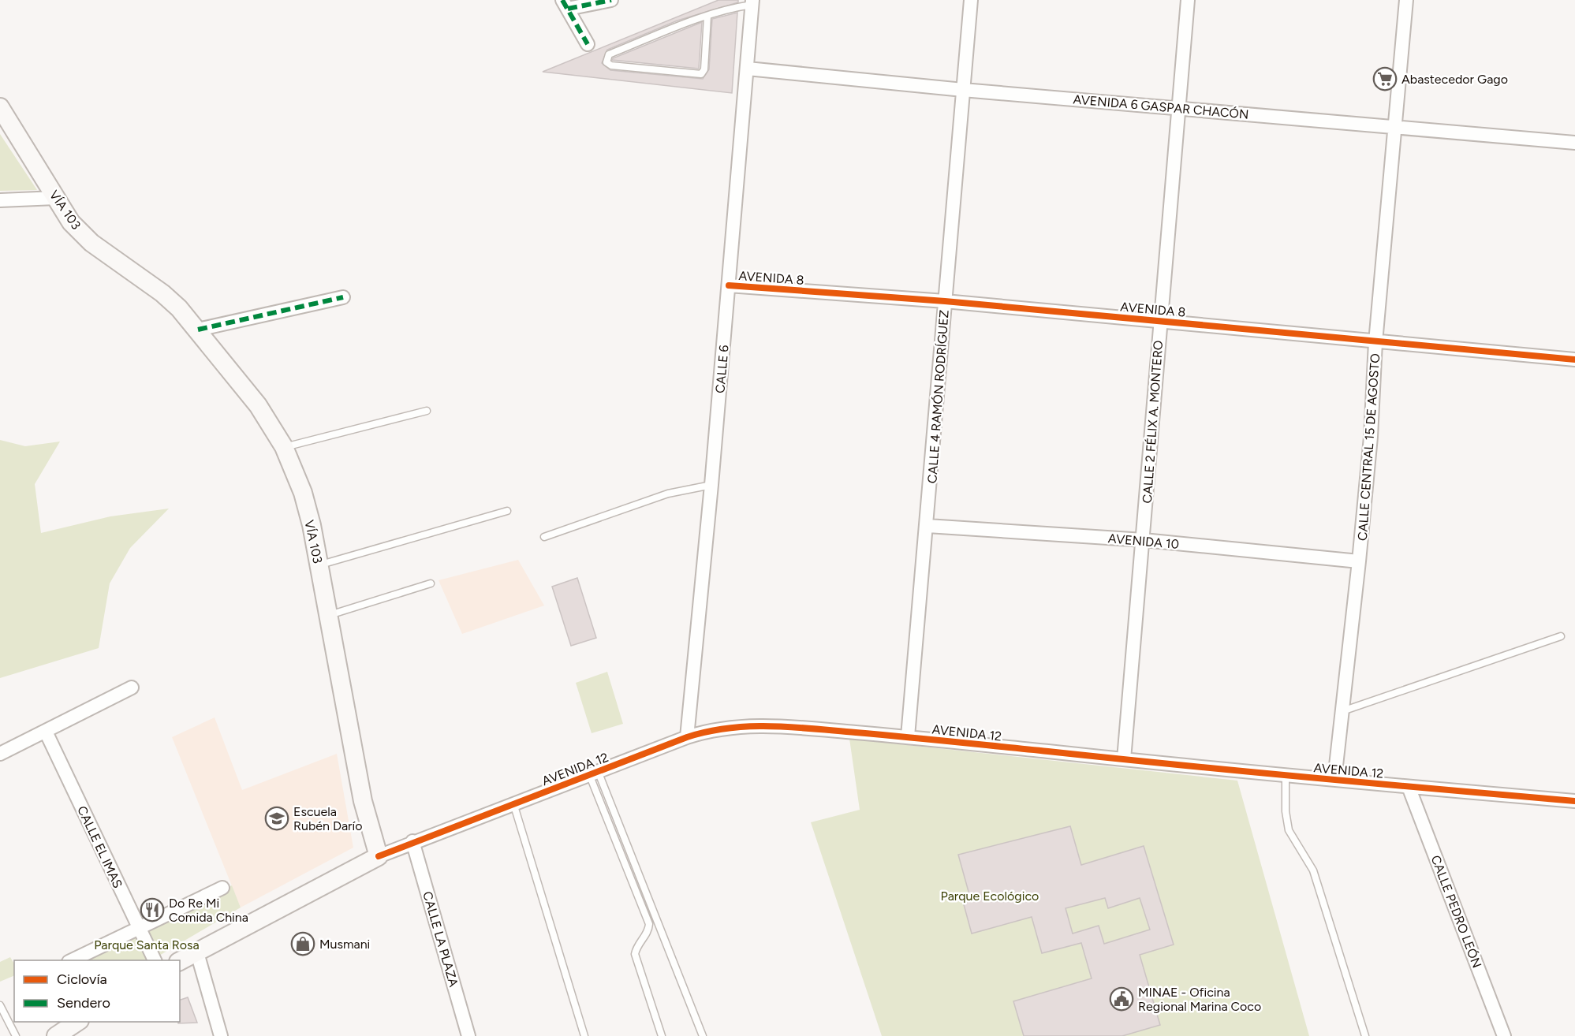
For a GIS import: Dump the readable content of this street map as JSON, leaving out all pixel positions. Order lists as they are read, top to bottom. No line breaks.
{"streets":{"main road":["VÍA 103"],"street":["AVENIDA 6 GASPAR CHACÓN","AVENIDA 8","CALLE 6","CALLE 4 RAMÓN RODRÍGUEZ","CALLE 2 FÉLIX A. MONTERO","CALLE CENTRAL 15 DE AGOSTO","AVENIDA 10","AVENIDA 12","CALLE EL IMAS","CALLE PEDRO LEÓN","CALLE LA PLAZA"]},"crossings":[["AVENIDA 6 GASPAR CHACÓN","CALLE 6"],["AVENIDA 6 GASPAR CHACÓN","CALLE 4 RAMÓN RODRÍGUEZ"],["AVENIDA 6 GASPAR CHACÓN","CALLE 2 FÉLIX A. MONTERO"],["AVENIDA 6 GASPAR CHACÓN","CALLE CENTRAL 15 DE AGOSTO"],["VÍA 103","AVENIDA 12"],["AVENIDA 8","CALLE 6"],["AVENIDA 8","CALLE 4 RAMÓN RODRÍGUEZ"],["AVENIDA 8","CALLE 2 FÉLIX A. MONTERO"],["AVENIDA 8","CALLE CENTRAL 15 DE AGOSTO"],["CALLE 6","AVENIDA 12"],["CALLE 4 RAMÓN RODRÍGUEZ","AVENIDA 10"],["CALLE 4 RAMÓN RODRÍGUEZ","AVENIDA 12"],["CALLE 2 FÉLIX A. MONTERO","AVENIDA 10"],["CALLE 2 FÉLIX A. MONTERO","AVENIDA 12"],["CALLE CENTRAL 15 DE AGOSTO","AVENIDA 10"],["CALLE CENTRAL 15 DE AGOSTO","AVENIDA 12"],["AVENIDA 12","CALLE PEDRO LEÓN"],["AVENIDA 12","CALLE LA PLAZA"]],"parks":["Parque Ecológico","Parque Santa Rosa"],"places":{"supermarket":["Abastecedor Gago"],"school or university":["Escuela Rubén Darío"],"restaurant":["Do Re Mi Comida China"],"shop":["Musmani"],"public building":["MINAE - Oficina Regional Marina Coco"]},"legend":["Ciclovía","Sendero"]}
